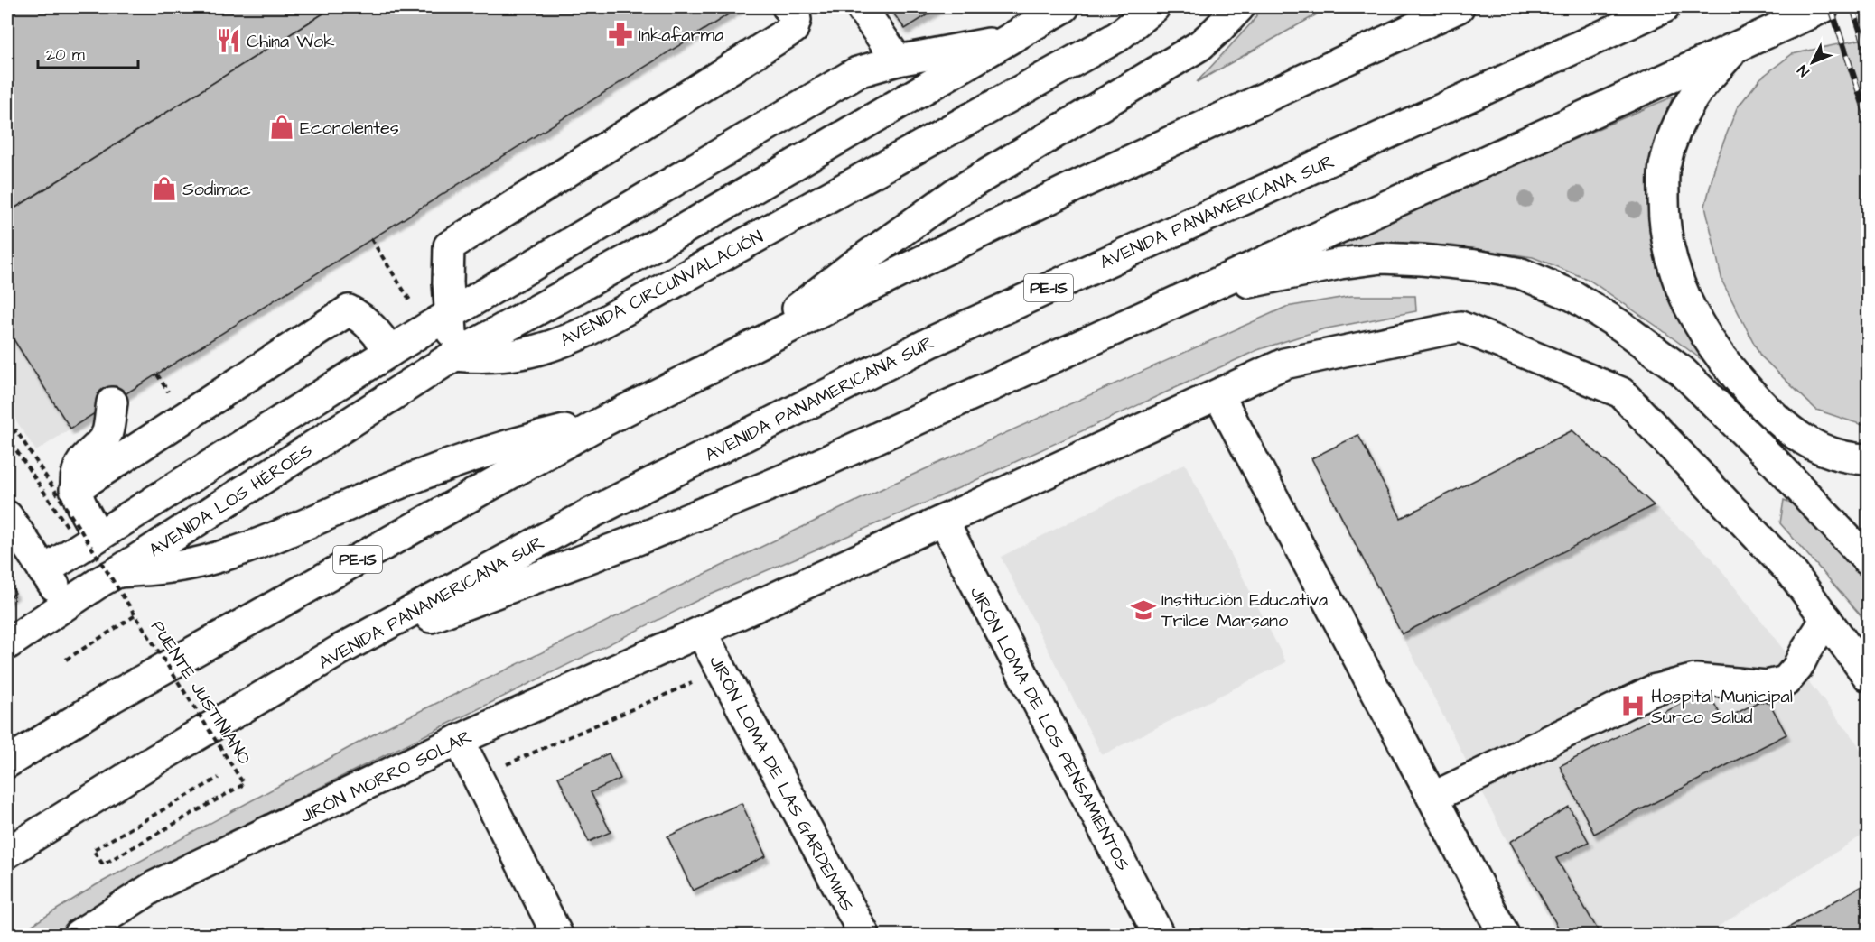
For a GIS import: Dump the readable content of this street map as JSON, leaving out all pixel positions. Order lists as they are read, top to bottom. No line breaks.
{"streets":{"main road":["AVENIDA PANAMERICANA SUR","AVENIDA CIRCUNVALACIÓN","PE-1S","AVENIDA LOS HÉROES","JIRÓN LOMA DE LOS PENSAMIENTOS","JIRÓN MORRO SOLAR","JIRÓN LOMA DE LAS GARDEMIAS"],"path":["PUENTE JUSTINIANO"]},"crossings":[["AVENIDA CIRCUNVALACIÓN","AVENIDA LOS HÉROES"],["JIRÓN LOMA DE LOS PENSAMIENTOS","JIRÓN MORRO SOLAR"],["JIRÓN MORRO SOLAR","JIRÓN LOMA DE LAS GARDEMIAS"]],"places":{"pharmacy":["Inkafarma"],"restaurant":["China Wok"],"shop":["Econolentes","Sodimac"],"school or university":["Institución Educativa Trilce Marsano"],"hospital":["Hospital Municipal Surco Salud"]},"scale_bar":"20 m","north":"bottom left"}
